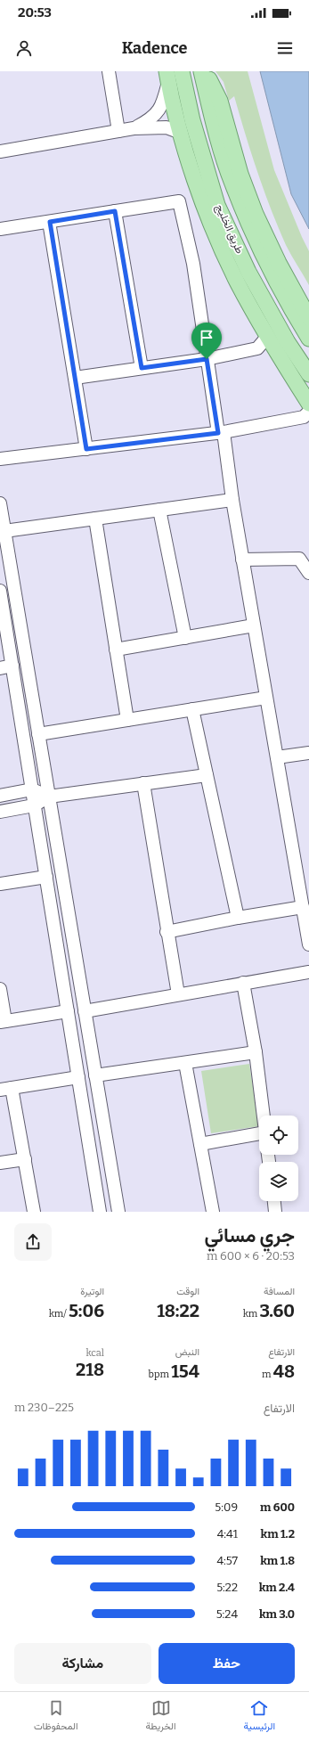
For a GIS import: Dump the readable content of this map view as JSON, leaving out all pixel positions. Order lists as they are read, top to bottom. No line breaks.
{"streets":{"main road":["طريق الخليج"]},"page":{"status":"20:53","header":"Kadence","heading":["جري مسائي","20:53 · 6 × 600 m"],"stats":[["المسافة","3.60 km"],["الوقت","18:22"],["الوتيرة","5:06 /km"],["الارتفاع","48 m"],["النبض","154 bpm"],["kcal","218"]],"chart":["الارتفاع","225–230 m"],"list":[{"name":"600 m","note":"5:09"},{"name":"1.2 km","note":"4:41"},{"name":"1.8 km","note":"4:57"},{"name":"2.4 km","note":"5:22"},{"name":"3.0 km","note":"5:24"}],"buttons":["حفظ","مشاركة"],"tabs":["الرئيسية","الخريطة","المحفوظات"]}}
